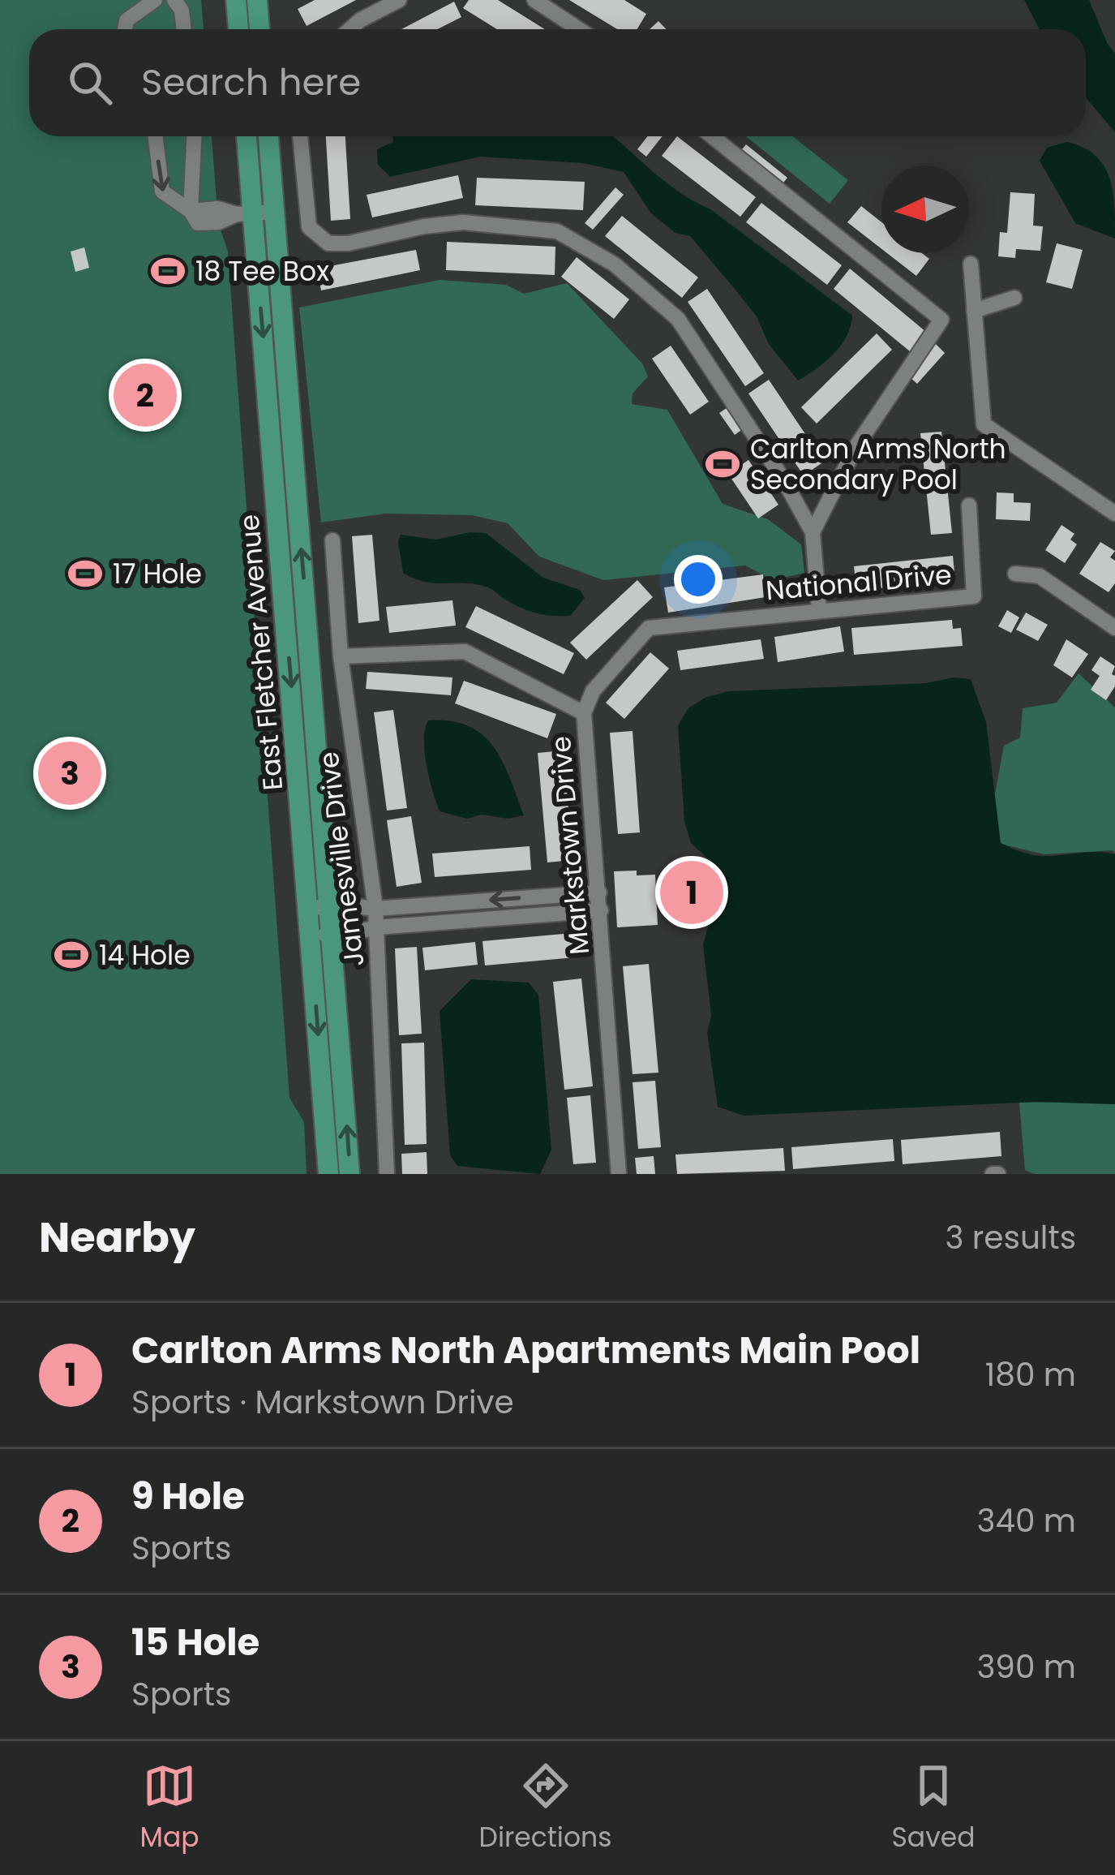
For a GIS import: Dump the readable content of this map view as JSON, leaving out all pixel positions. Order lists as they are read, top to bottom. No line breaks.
{"streets":{"main road":["East Fletcher Avenue"],"street":["National Drive","Markstown Drive","Jamesville Drive"]},"crossings":[["National Drive","Markstown Drive"],["Markstown Drive","Jamesville Drive"]],"places":{"sports":["18 Tee Box","Carlton Arms North Secondary Pool","17 Hole","14 Hole"]},"north":"left","page":{"search":"Search here","pins":["2","3","1"],"heading":["Nearby","3 results"],"list":[{"mark":"1","name":"Carlton Arms North Apartments Main Pool","note":"Sports · Markstown Drive","value":"180 m"},{"mark":"2","name":"9 Hole","note":"Sports","value":"340 m"},{"mark":"3","name":"15 Hole","note":"Sports","value":"390 m"}],"nav":["Map","Directions","Saved"]}}
